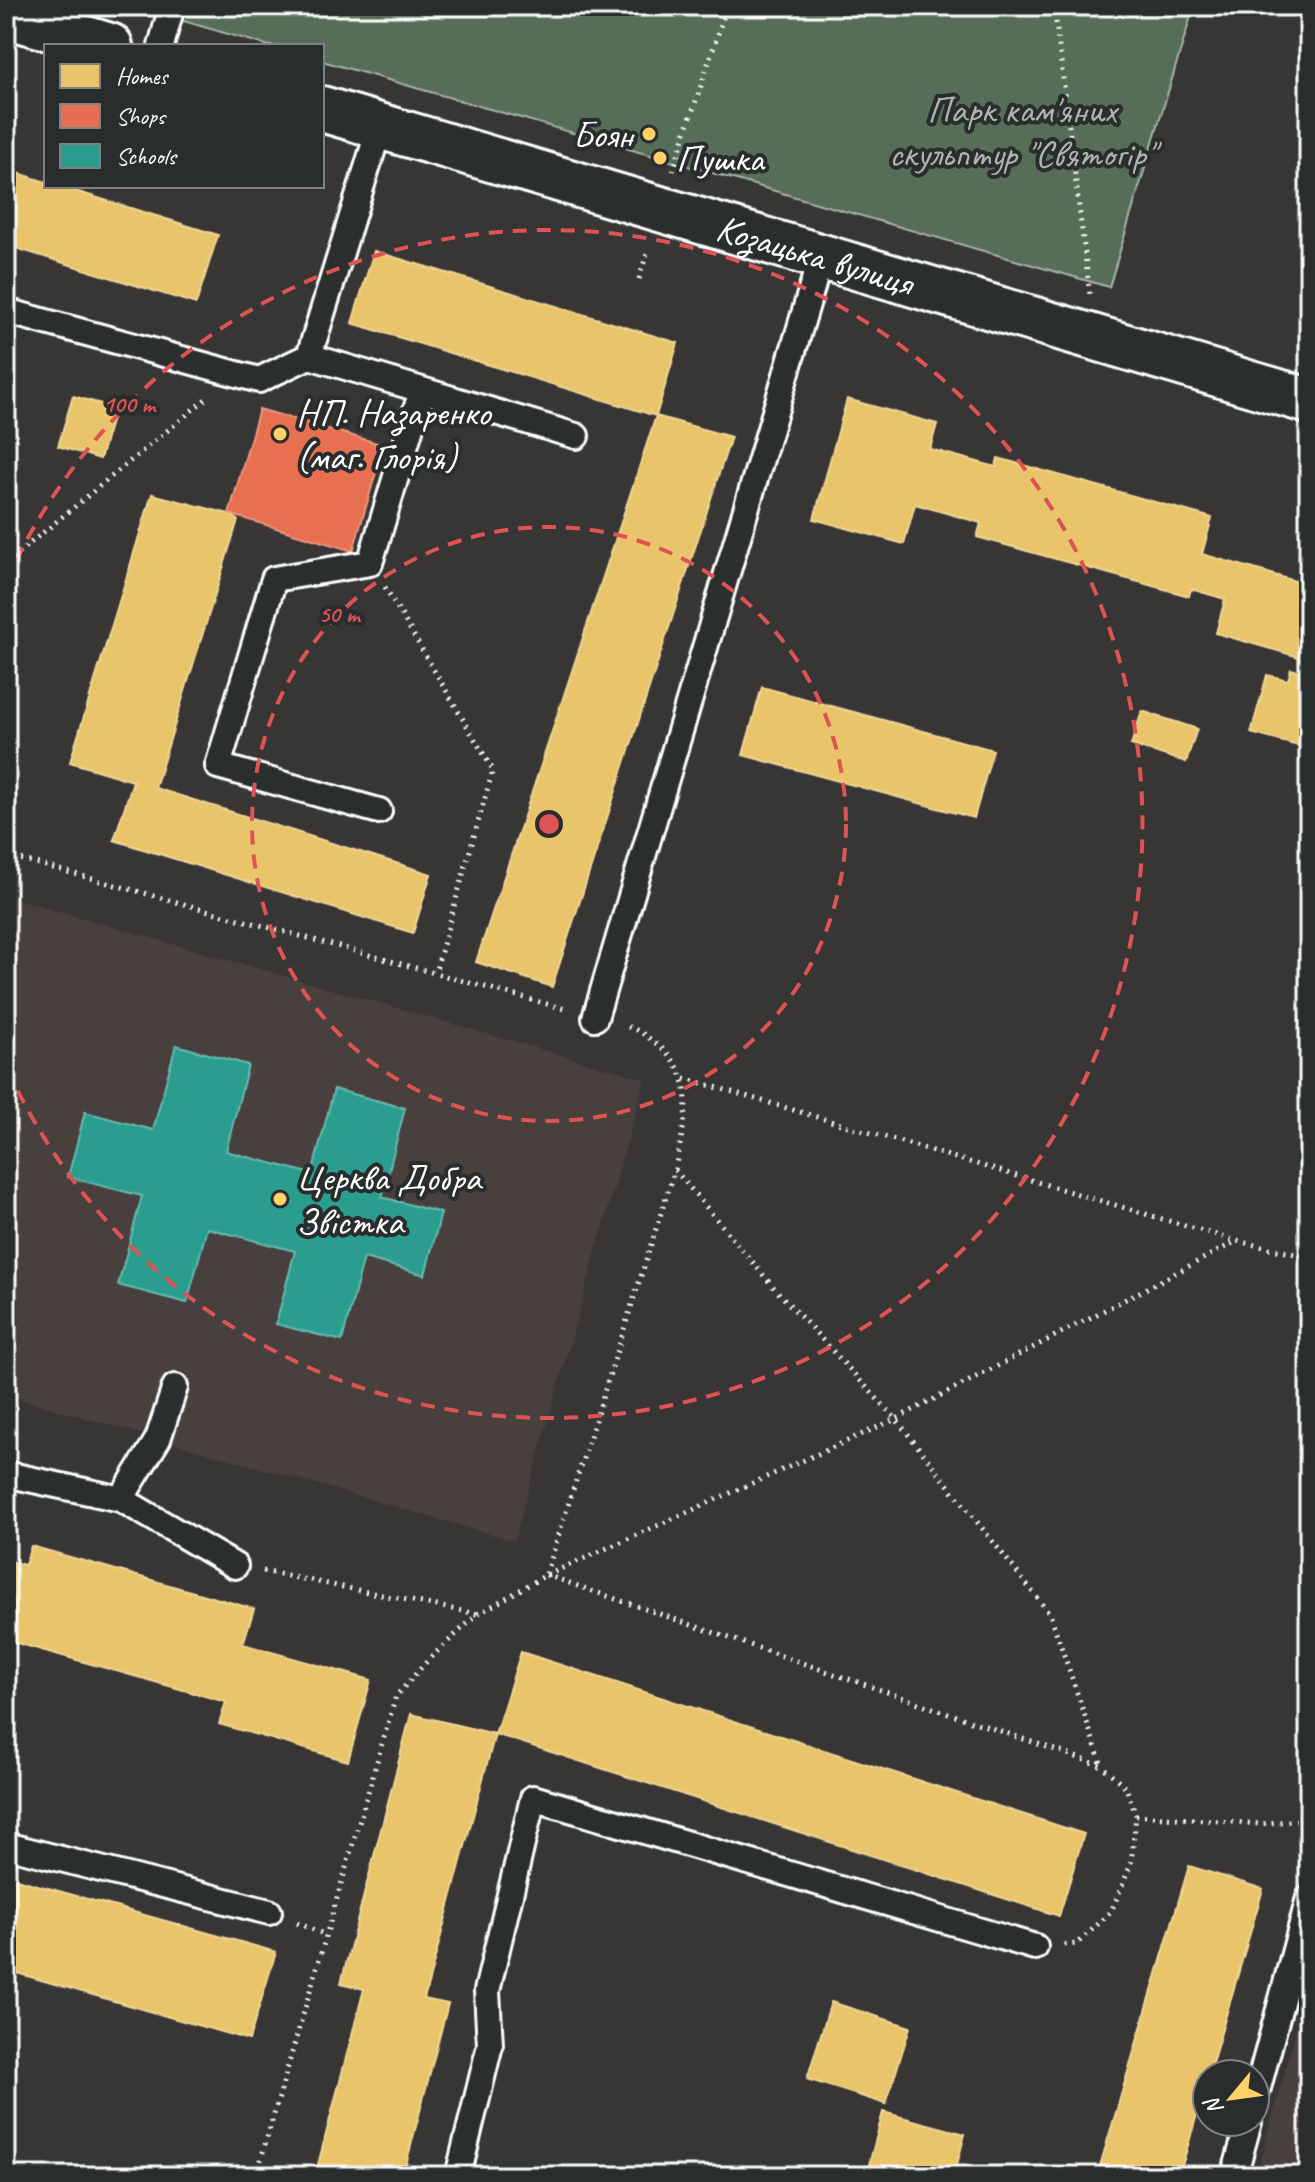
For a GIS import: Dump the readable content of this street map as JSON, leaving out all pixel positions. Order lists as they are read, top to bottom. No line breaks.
{"streets":{"street":["Козацька вулиця"]},"parks":["Парк кам'яних скульптур \"Святогір\""],"places":["Боян","Пушка","НП. Назаренко (маг. Глорія)","Церква Добра Звістка"],"legend":["Homes","Shops","Schools"],"north":"bottom left","rings":["100 m","50 m"]}
